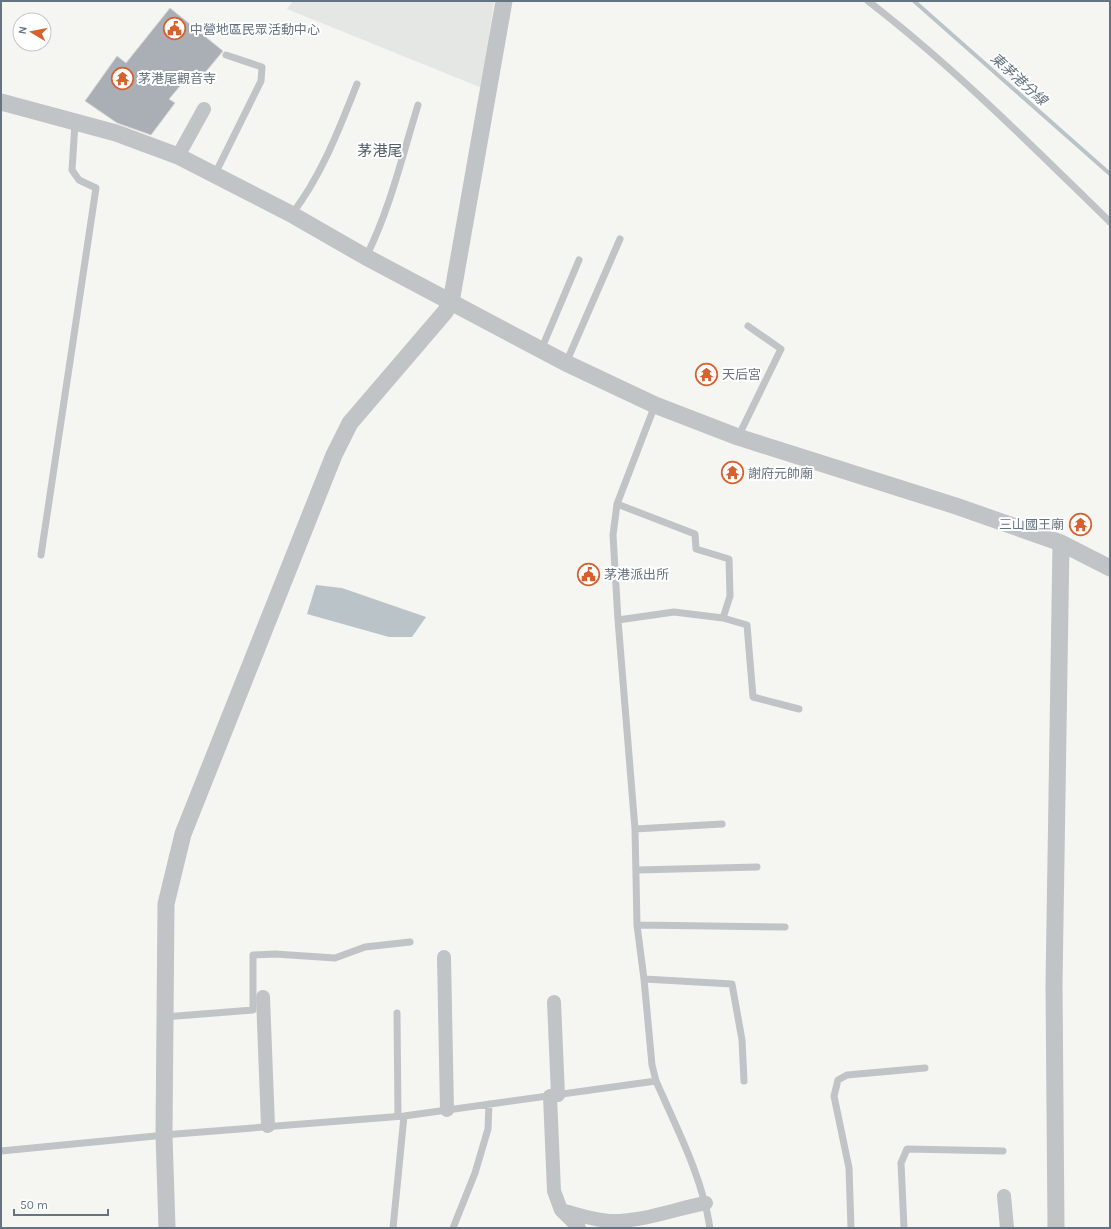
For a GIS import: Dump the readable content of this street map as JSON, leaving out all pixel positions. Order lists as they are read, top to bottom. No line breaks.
{"districts":["茅港尾"],"water":["東茅港分線"],"places":{"public building":["中營地區民眾活動中心","茅港派出所"],"temple":["茅港尾觀音寺","天后宮","謝府元帥廟","三山國王廟"]},"scale_bar":"50 m","north":"left"}
